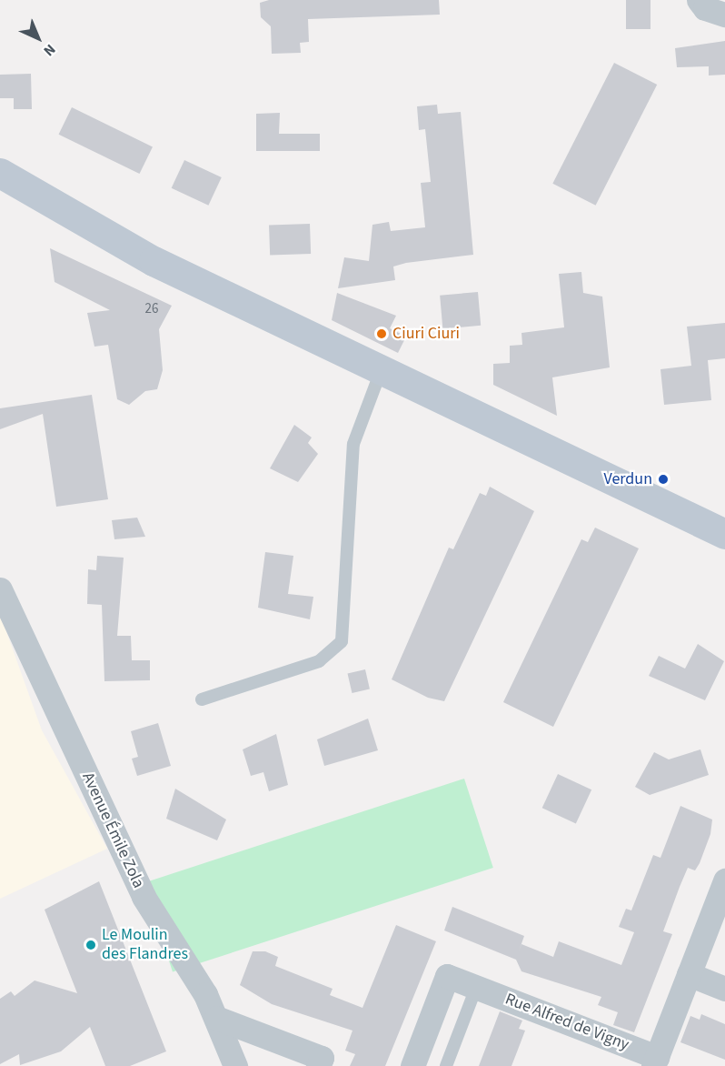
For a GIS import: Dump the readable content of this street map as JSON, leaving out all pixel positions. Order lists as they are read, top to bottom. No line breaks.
{"streets":{"street":["Avenue Émile Zola","Rue Alfred de Vigny"]},"places":["Ciuri Ciuri","Verdun","Le Moulin des Flandres"],"house_numbers":["26"],"north":"bottom right"}
